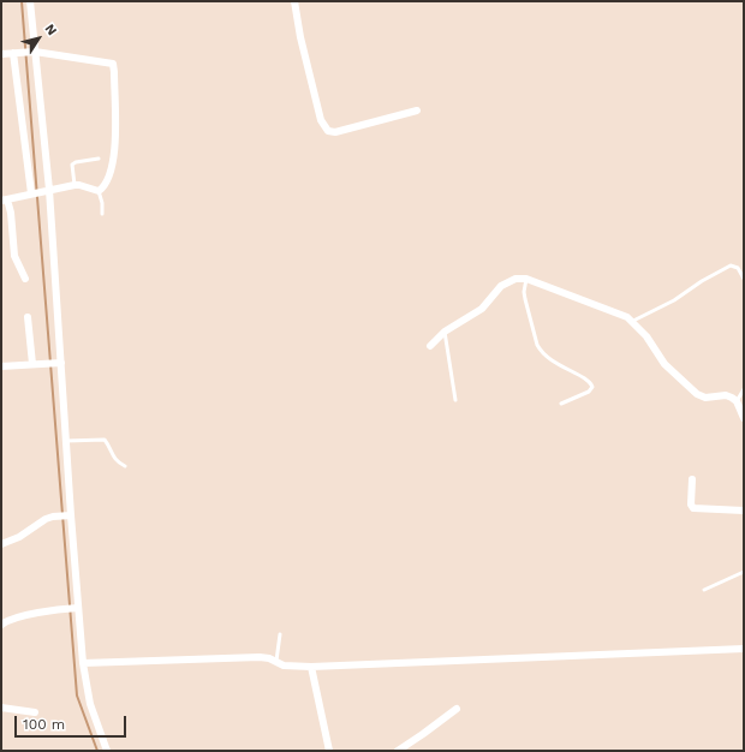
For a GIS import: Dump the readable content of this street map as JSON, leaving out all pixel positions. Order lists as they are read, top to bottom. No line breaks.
{"scale_bar":"100 m","north":"top right"}
